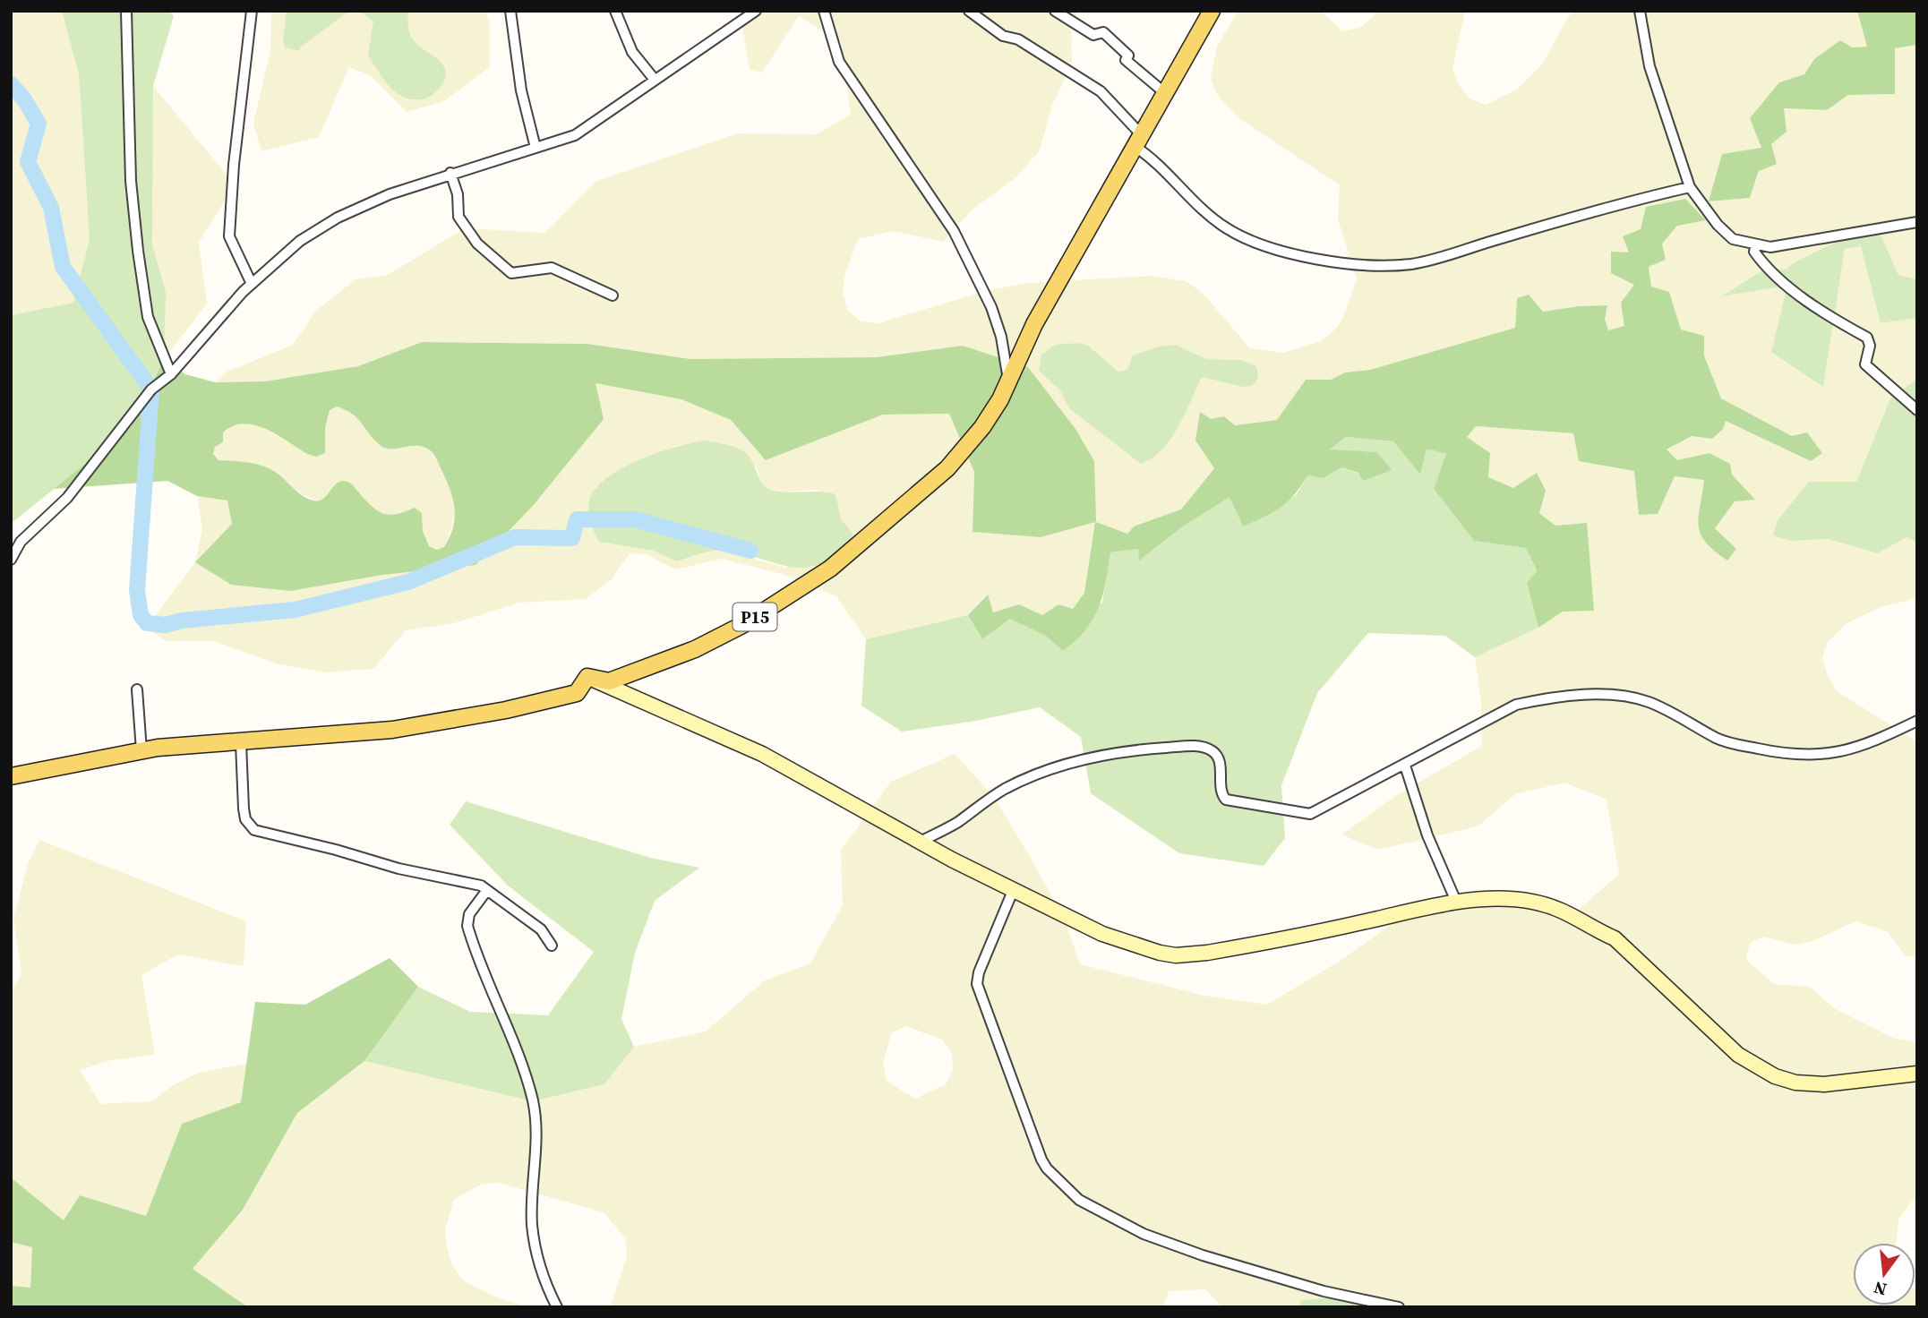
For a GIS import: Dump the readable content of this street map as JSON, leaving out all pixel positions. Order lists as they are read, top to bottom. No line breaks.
{"streets":{"main road":["P15"]},"north":"bottom"}
